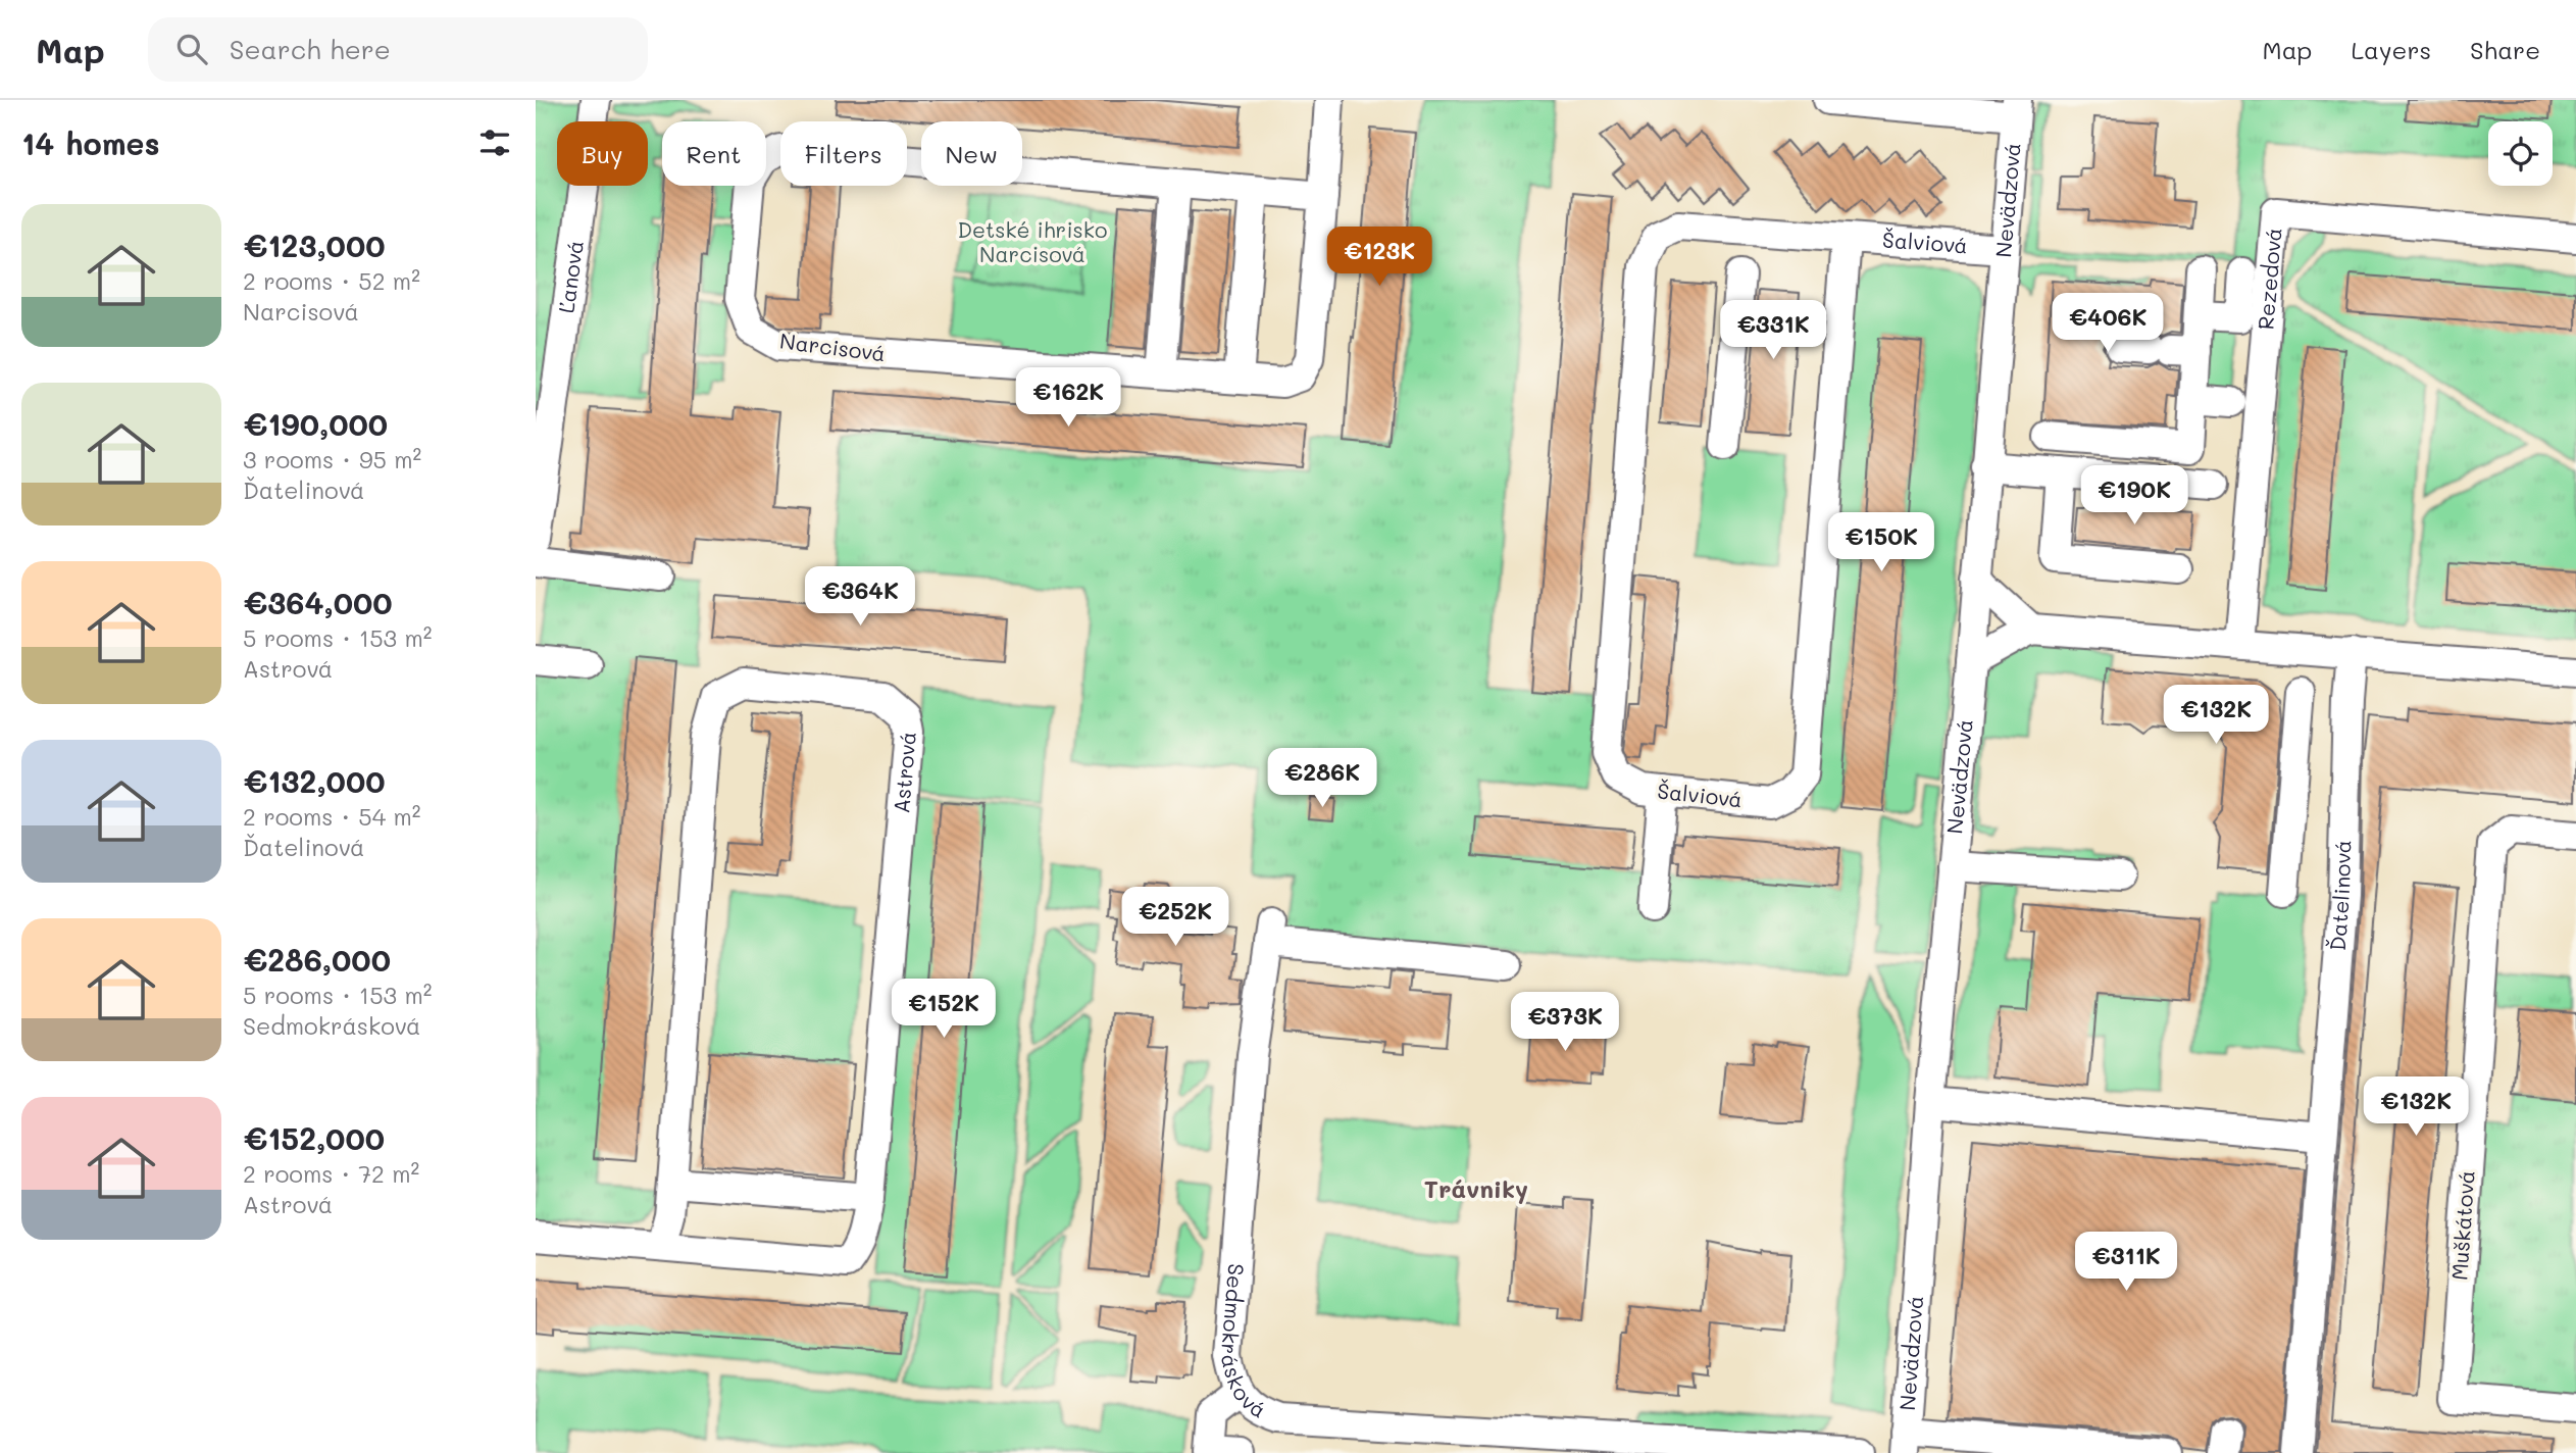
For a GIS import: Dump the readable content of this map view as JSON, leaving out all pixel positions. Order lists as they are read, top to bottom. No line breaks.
{"streets":{"street":["Nevädzová","Šalviová","Ľanová","Rezedová","Narcisová","Astrová","Ďatelinová","Muškátová","Sedmokrásková"]},"crossings":[["Nevädzová","Šalviová"]],"districts":["Trávniky"],"parks":["Detské ihrisko Narcisová"],"page":{"header":"Map","search":"Search here","nav":["Map","Layers","Share"],"heading":"14 homes","chip":["Buy","Rent","Filters","New"],"list":[{"name":"€123,000","note":"2 rooms · 52 m² · Narcisová"},{"name":"€190,000","note":"3 rooms · 95 m² · Ďatelinová"},{"name":"€364,000","note":"5 rooms · 153 m² · Astrová"},{"name":"€132,000","note":"2 rooms · 54 m² · Ďatelinová"},{"name":"€286,000","note":"5 rooms · 153 m² · Sedmokrásková"},{"name":"€152,000","note":"2 rooms · 72 m² · Astrová"}],"price":["€123K","€406K","€331K","€162K","€190K","€150K","€364K","€132K","€286K","€252K","€152K","€373K","€132K","€311K"]}}
